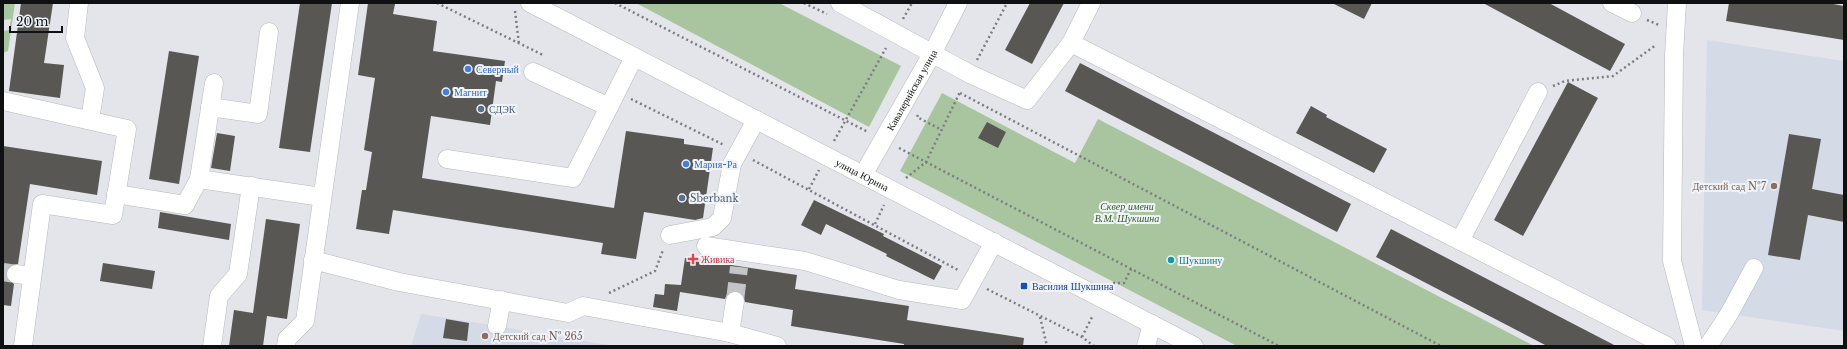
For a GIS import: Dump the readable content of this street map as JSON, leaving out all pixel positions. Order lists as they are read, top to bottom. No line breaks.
{"streets":{"street":["Кавалерийская улица","улица Юрина"]},"crossings":[["Кавалерийская улица","улица Юрина"]],"parks":["Сквер имени В.М. Шукшина"],"places":{"other":["Северный","Магнит","СДЭК","Мария-Ра","Детский сад №7","Sberbank","Шукшину","Детский сад № 265"],"health":["Живика"],"transit":["Василия Шукшина"]},"scale_bar":"20 m"}
